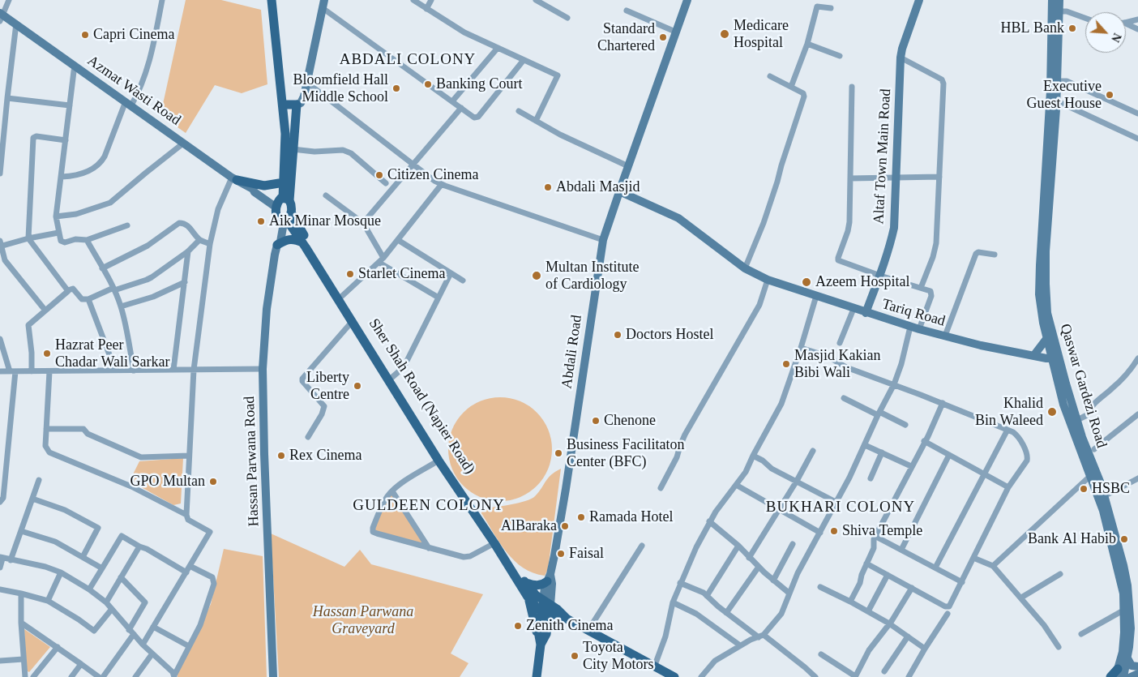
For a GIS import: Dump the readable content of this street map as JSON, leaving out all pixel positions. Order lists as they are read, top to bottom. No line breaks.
{"streets":{"main road":["Azmat Wasti Road","Altaf Town Main Road","Tariq Road","Abdali Road","Qaswar Gardezi Road","Sher Shah Road (Napier Road)","Hassan Parwana Road"]},"crossings":[["Altaf Town Main Road","Tariq Road"],["Tariq Road","Abdali Road"],["Tariq Road","Qaswar Gardezi Road"]],"districts":["ABDALI COLONY","GULDEEN COLONY","BUKHARI COLONY"],"parks":["Hassan Parwana Graveyard"],"places":["HBL Bank","Medicare Hospital","Capri Cinema","Standard Chartered","Banking Court","Bloomfield Hall Middle School","Executive Guest House","Citizen Cinema","Abdali Masjid","Aik Minar Mosque","Starlet Cinema","Multan Institute of Cardiology","Azeem Hospital","Doctors Hostel","Hazrat Peer Chadar Wali Sarkar","Masjid Kakian Bibi Wali","Liberty Centre","Khalid Bin Waleed","Chenone","Business Facilitaton Center (BFC)","Rex Cinema","GPO Multan","HSBC","Ramada Hotel","AlBaraka","Shiva Temple","Bank Al Habib","Faisal","Zenith Cinema","Toyota City Motors"],"north":"bottom right"}
